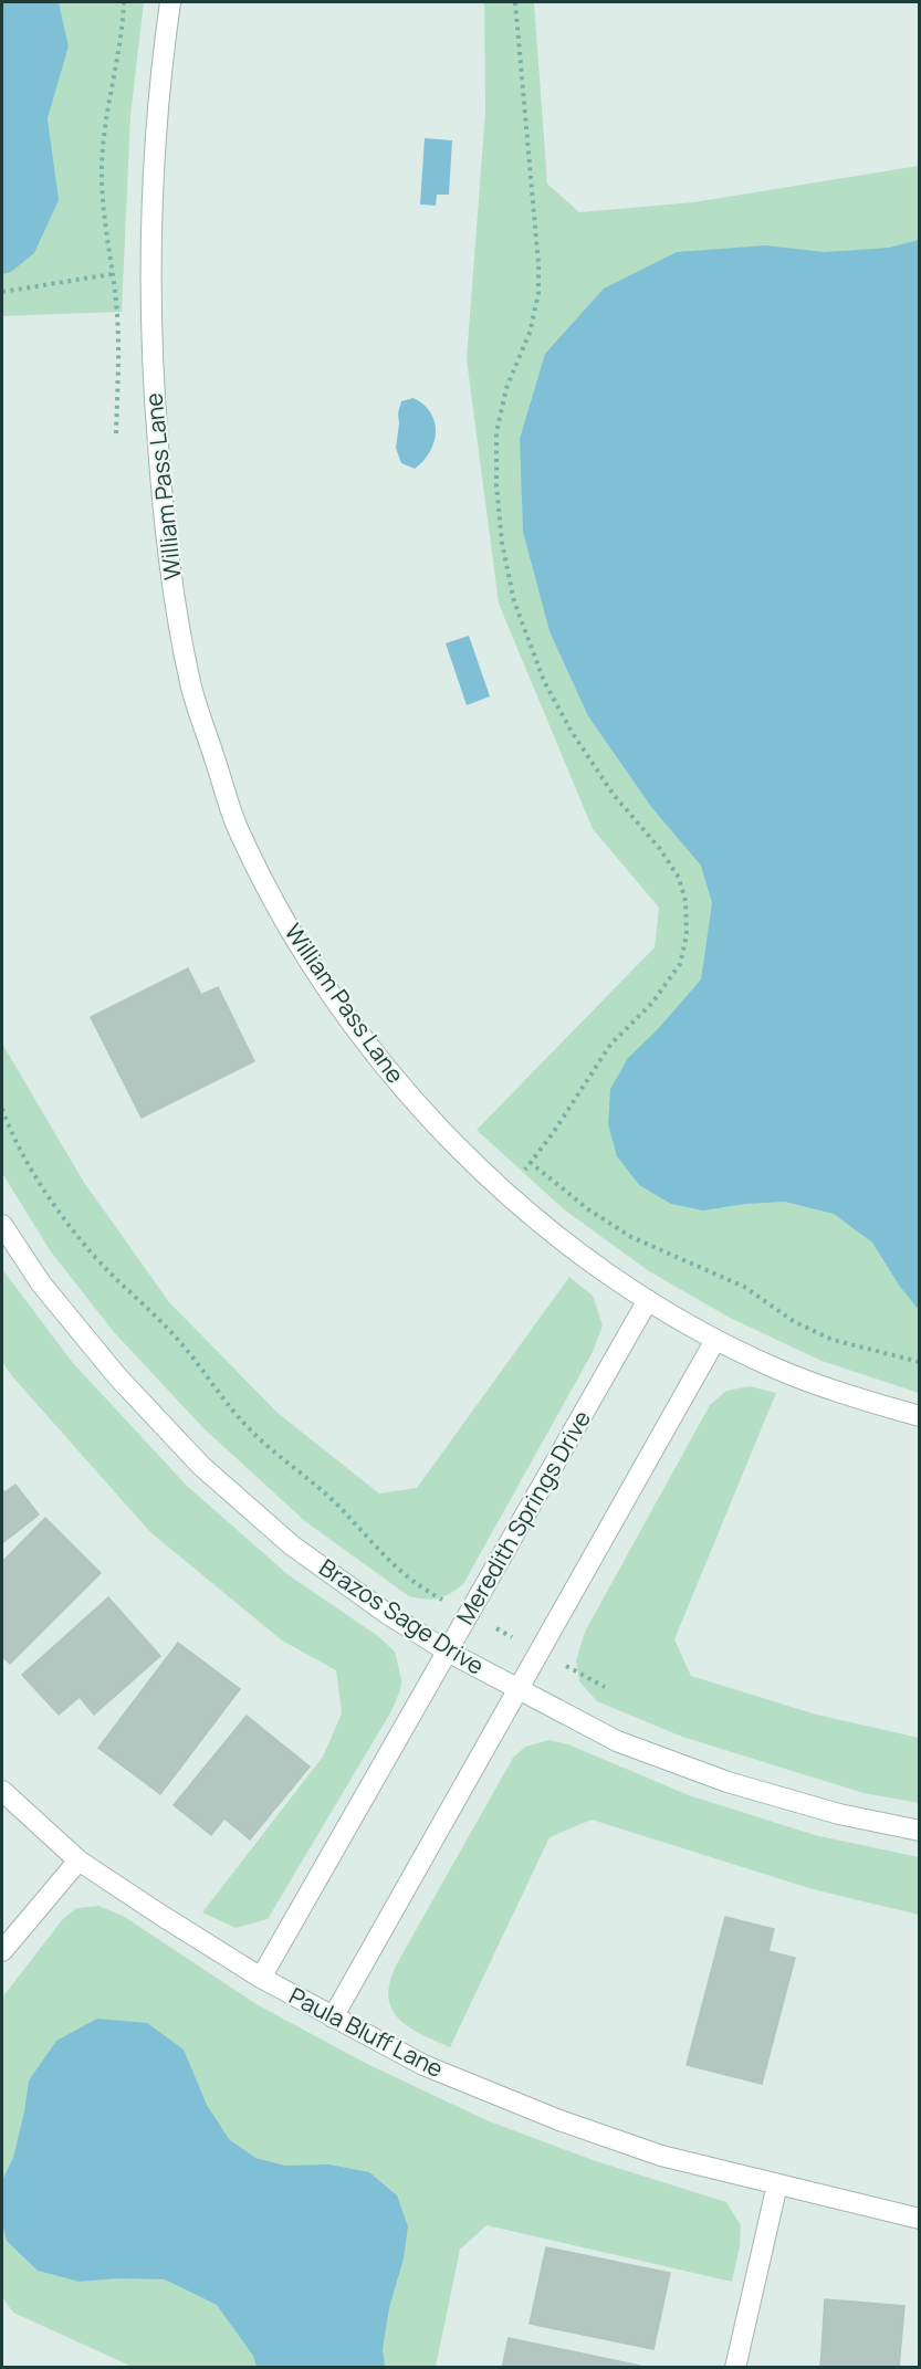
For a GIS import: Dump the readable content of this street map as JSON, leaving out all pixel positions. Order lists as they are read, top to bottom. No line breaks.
{"streets":{"street":["William Pass Lane","Meredith Springs Drive","Brazos Sage Drive","Paula Bluff Lane"]},"crossings":[["William Pass Lane","Meredith Springs Drive"],["Meredith Springs Drive","Brazos Sage Drive"],["Meredith Springs Drive","Paula Bluff Lane"]]}
